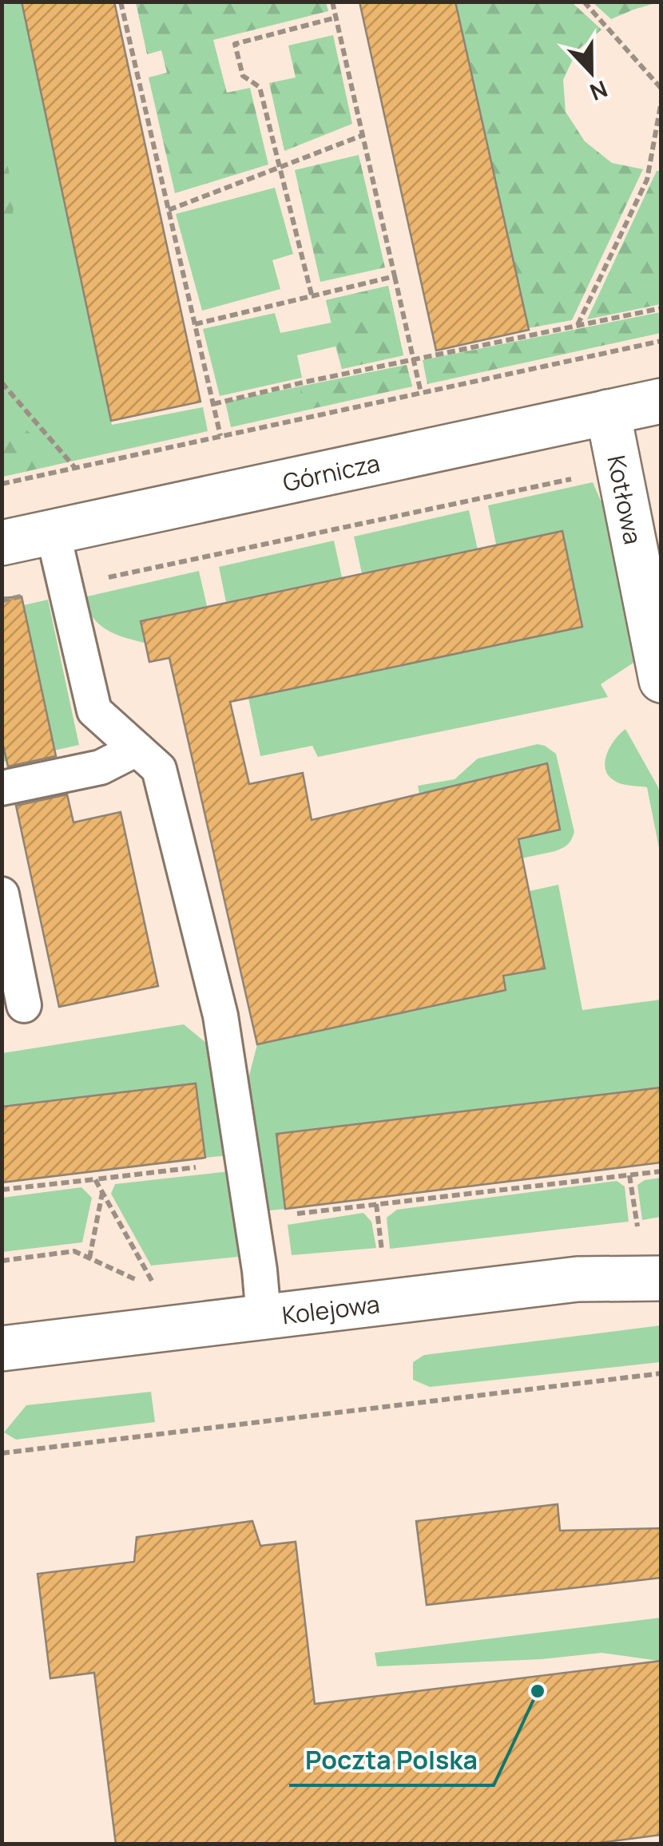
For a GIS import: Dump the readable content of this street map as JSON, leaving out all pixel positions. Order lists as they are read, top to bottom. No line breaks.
{"streets":{"street":["Górnicza","Kotłowa","Kolejowa"]},"crossings":[["Górnicza","Kotłowa"]],"places":["Poczta Polska"],"north":"bottom"}
